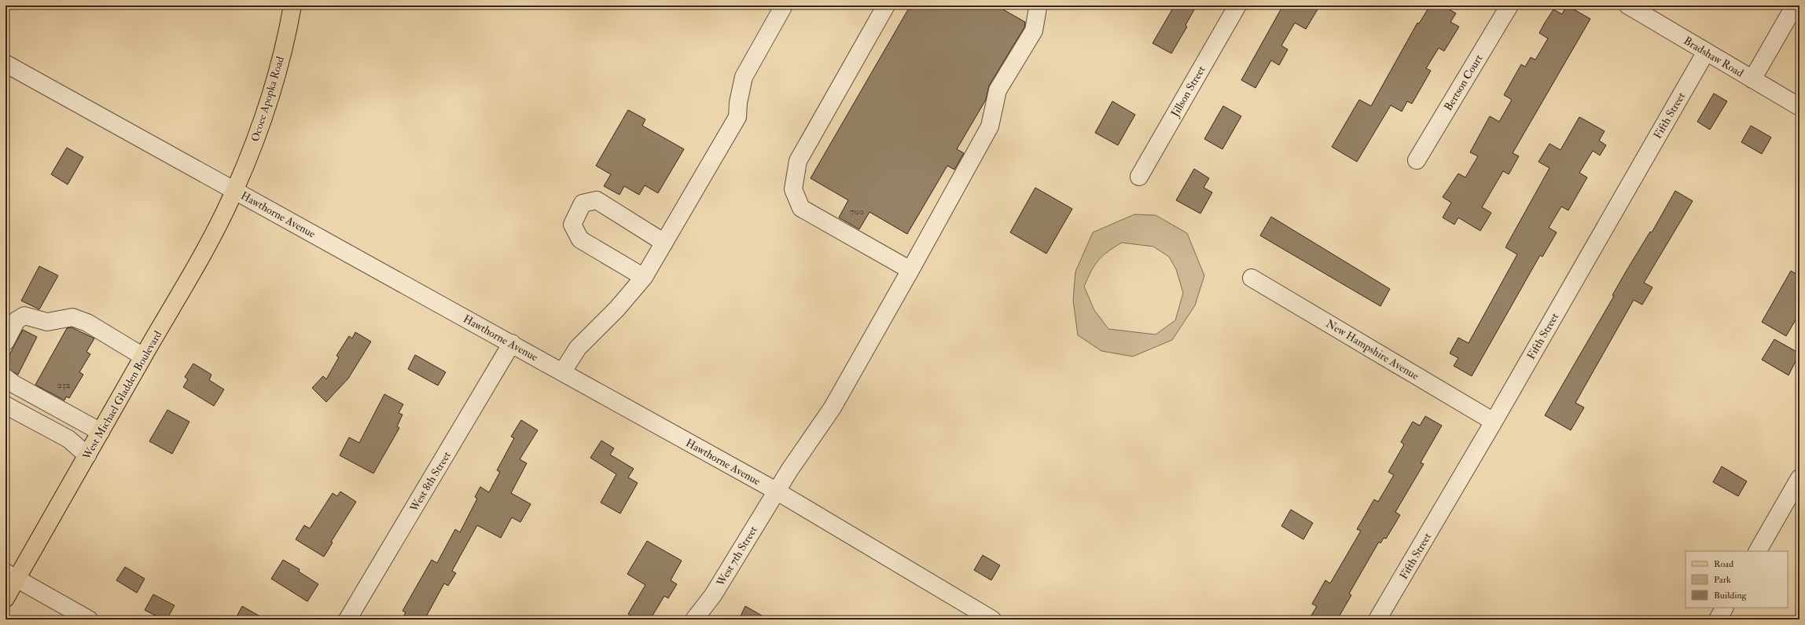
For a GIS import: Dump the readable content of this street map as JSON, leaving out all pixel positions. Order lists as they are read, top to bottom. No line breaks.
{"streets":{"main road":["Ocoee Apopka Road","West Michael Gladden Boulevard"],"street":["Bradshaw Road","Bertson Court","Jillson Street","Fifth Street","Hawthorne Avenue","New Hampshire Avenue","West 8th Street","West 7th Street"]},"crossings":[["Bradshaw Road","Fifth Street"],["Ocoee Apopka Road","Hawthorne Avenue"],["Ocoee Apopka Road","West Michael Gladden Boulevard"],["Fifth Street","New Hampshire Avenue"],["Hawthorne Avenue","West Michael Gladden Boulevard"],["Hawthorne Avenue","West 8th Street"],["Hawthorne Avenue","West 7th Street"]],"house_numbers":["700","232"],"legend":["Road","Park","Building"]}
